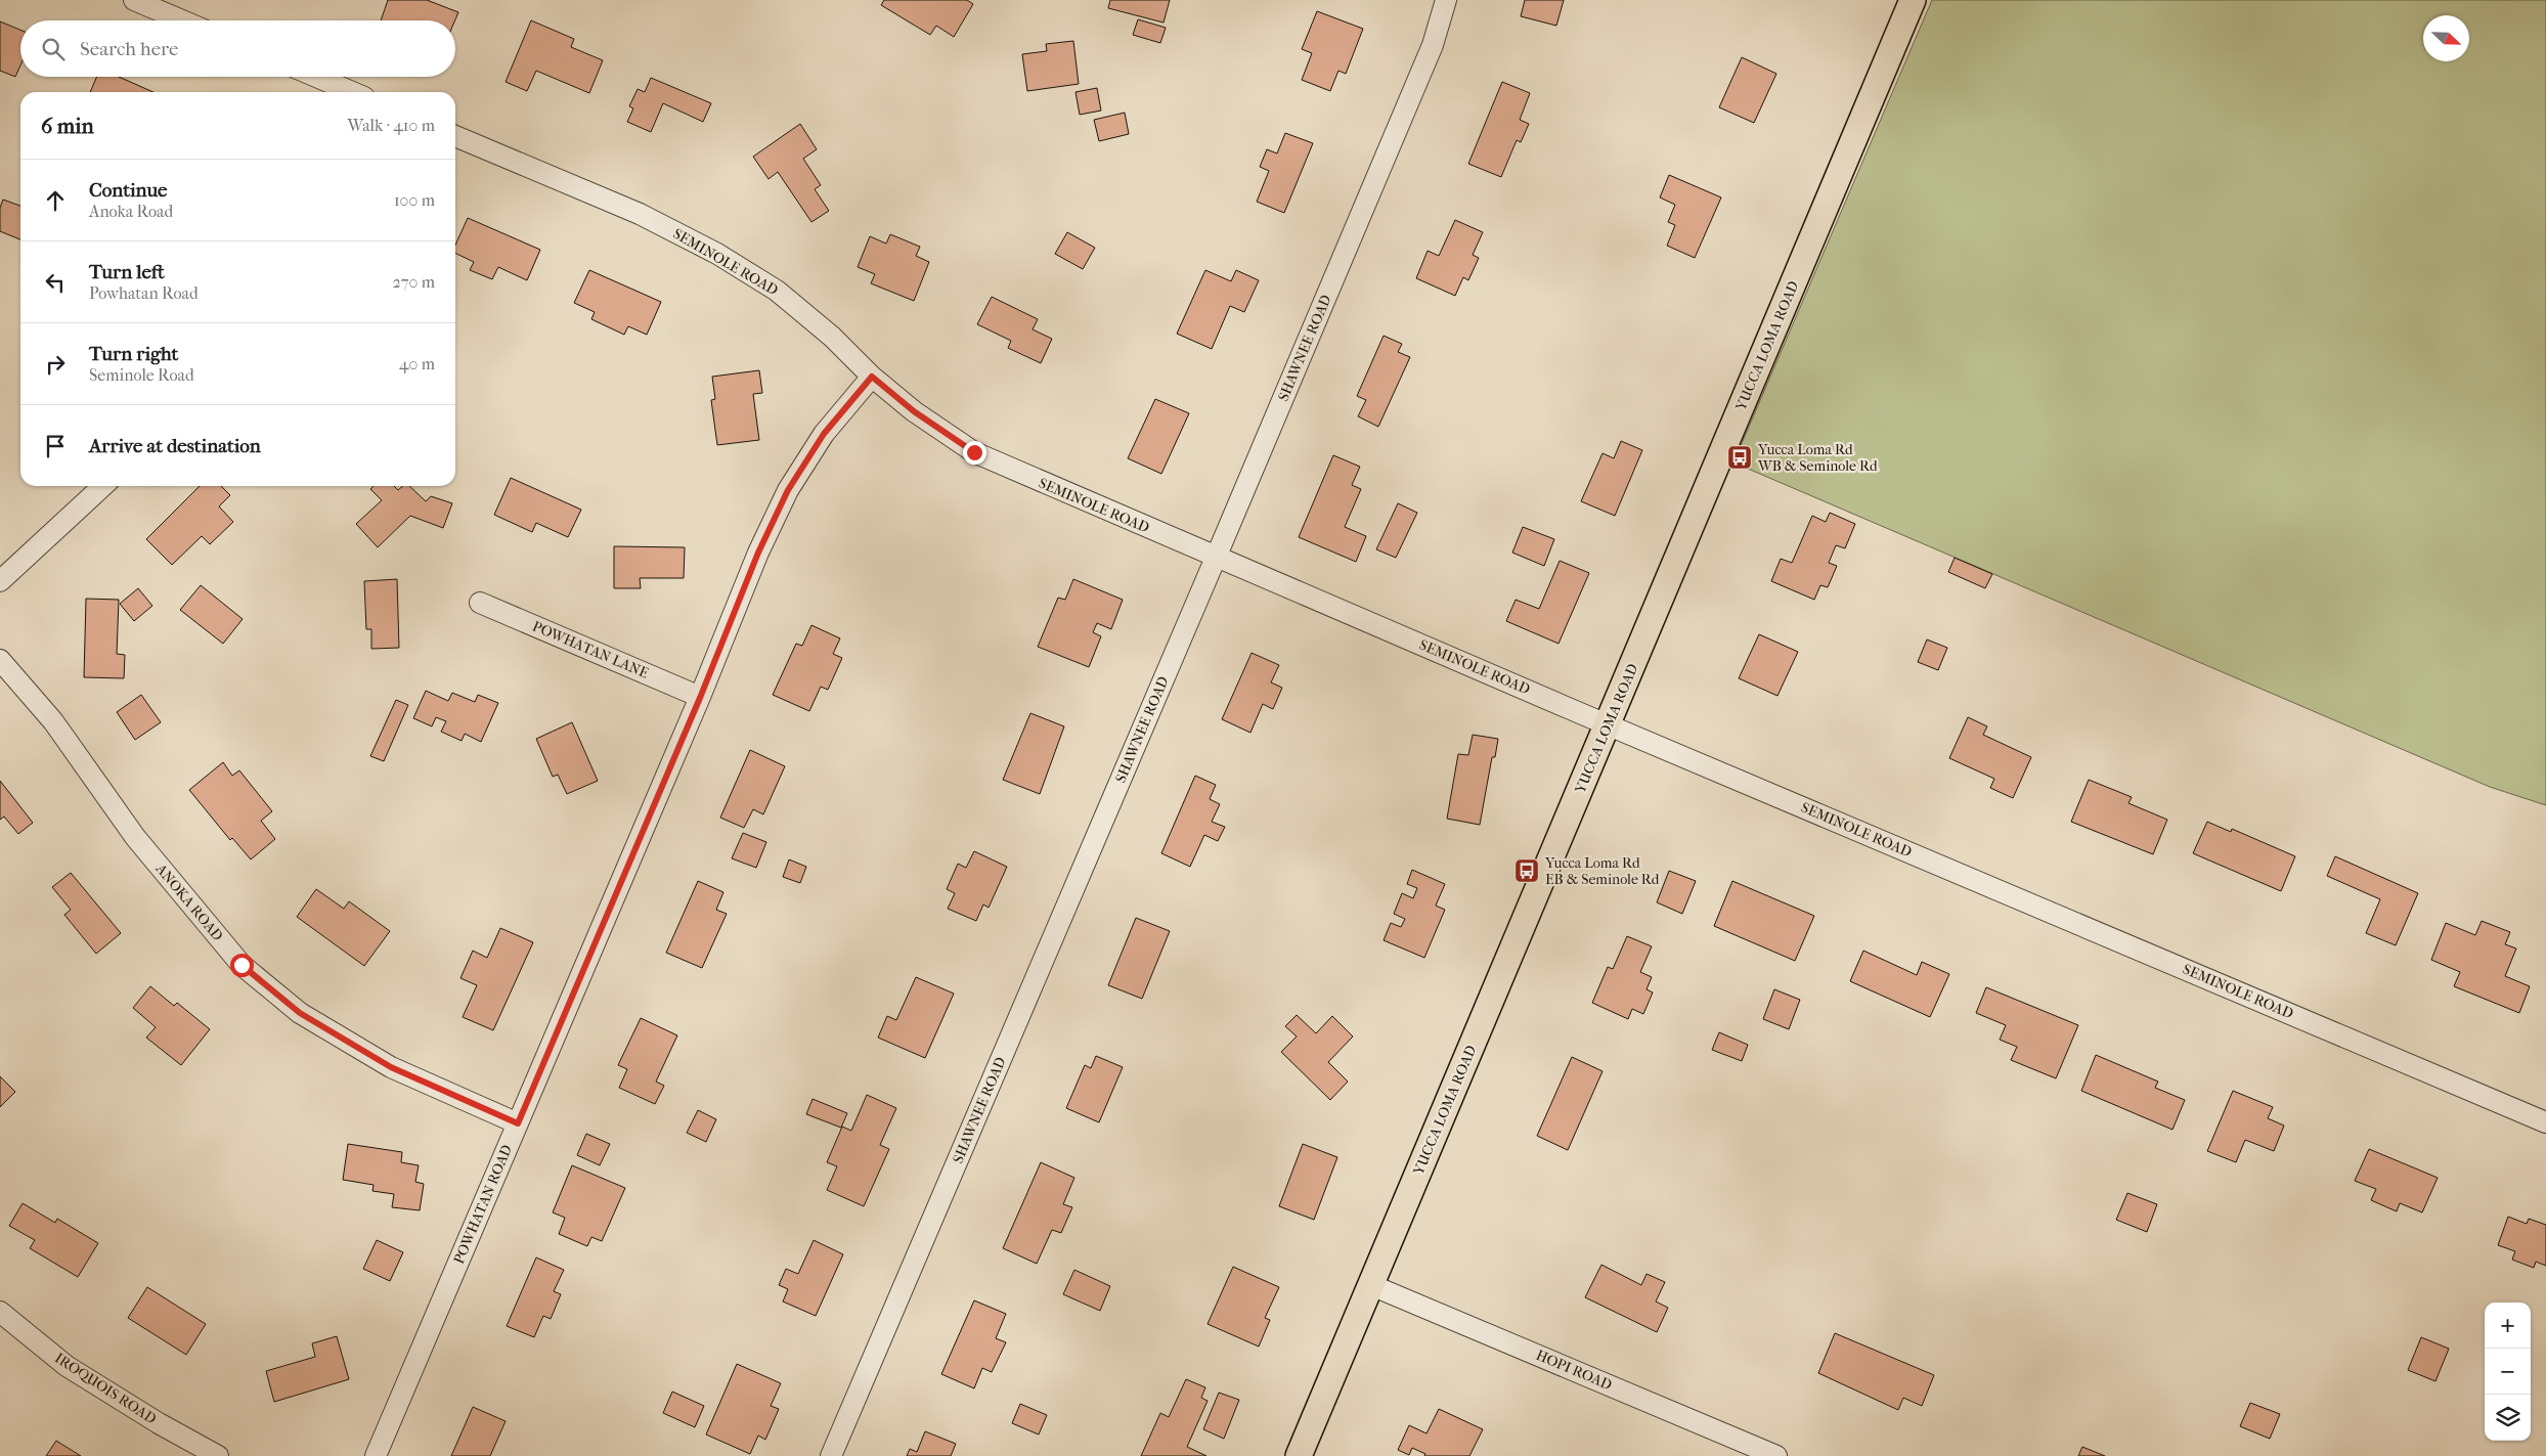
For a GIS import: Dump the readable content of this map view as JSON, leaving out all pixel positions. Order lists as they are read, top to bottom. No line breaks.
{"streets":{"main road":["YUCCA LOMA ROAD"],"street":["SEMINOLE ROAD","SHAWNEE ROAD","POWHATAN LANE","ANOKA ROAD","POWHATAN ROAD","HOPI ROAD","IROQUOIS ROAD"]},"crossings":[["SEMINOLE ROAD","YUCCA LOMA ROAD"],["SEMINOLE ROAD","SHAWNEE ROAD"],["SEMINOLE ROAD","POWHATAN ROAD"],["YUCCA LOMA ROAD","HOPI ROAD"],["POWHATAN LANE","POWHATAN ROAD"],["ANOKA ROAD","POWHATAN ROAD"]],"places":{"bus stop":["Yucca Loma Rd WB & Seminole Rd","Yucca Loma Rd EB & Seminole Rd"]},"north":"bottom right","page":{"search":"Search here","heading":["6 min","Walk · 410 m"],"list":[["Continue","Anoka Road","100 m"],["Turn left","Powhatan Road","270 m"],["Turn right","Seminole Road","40 m"],"Arrive at destination"],"map_buttons":["+","−"]}}
